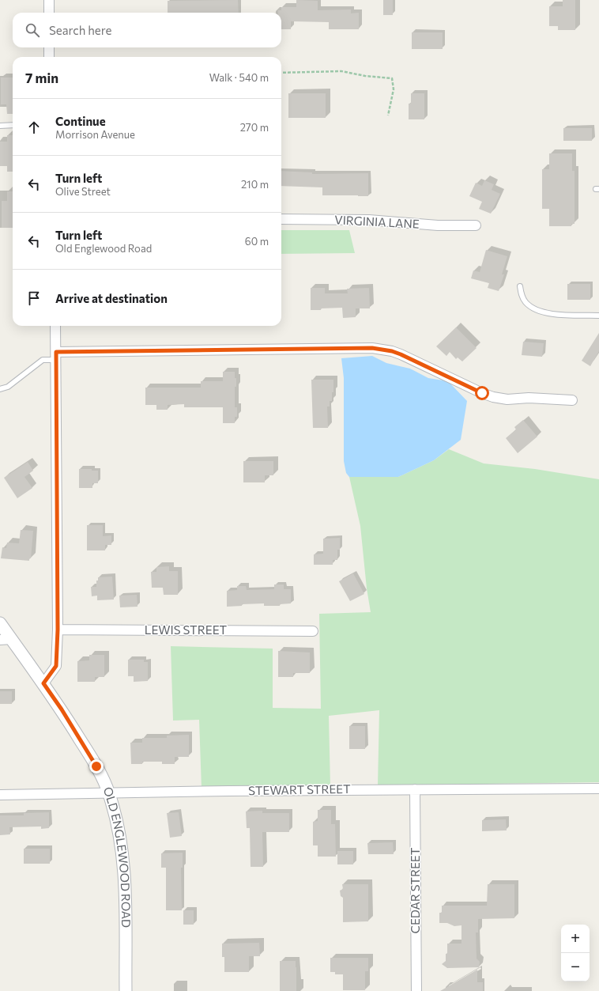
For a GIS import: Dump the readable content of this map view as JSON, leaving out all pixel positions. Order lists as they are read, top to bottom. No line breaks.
{"streets":{"street":["VIRGINIA LANE","LEWIS STREET","STEWART STREET","OLD ENGLEWOOD ROAD","CEDAR STREET"]},"crossings":[["STEWART STREET","OLD ENGLEWOOD ROAD"],["STEWART STREET","CEDAR STREET"]],"page":{"search":"Search here","heading":["7 min","Walk · 540 m"],"list":[["Continue","Morrison Avenue","270 m"],["Turn left","Olive Street","210 m"],["Turn left","Old Englewood Road","60 m"],"Arrive at destination"],"map_buttons":["+","−"]}}
